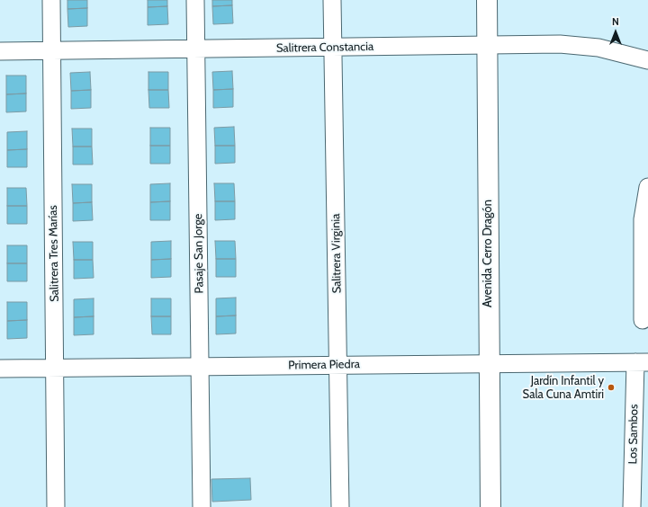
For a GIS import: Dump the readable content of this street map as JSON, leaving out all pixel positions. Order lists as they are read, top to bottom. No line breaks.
{"streets":{"street":["Salitrera Constancia","Salitrera Tres Marías","Pasaje San Jorge","Salitrera Virginia","Avenida Cerro Dragón","Primera Piedra","Los Sambos"]},"crossings":[["Salitrera Constancia","Salitrera Tres Marías"],["Salitrera Constancia","Pasaje San Jorge"],["Salitrera Constancia","Salitrera Virginia"],["Salitrera Constancia","Avenida Cerro Dragón"],["Salitrera Tres Marías","Primera Piedra"],["Pasaje San Jorge","Primera Piedra"],["Salitrera Virginia","Primera Piedra"],["Avenida Cerro Dragón","Primera Piedra"],["Primera Piedra","Los Sambos"]],"places":["Jardín Infantil y Sala Cuna Amtiri"],"north":"top"}
